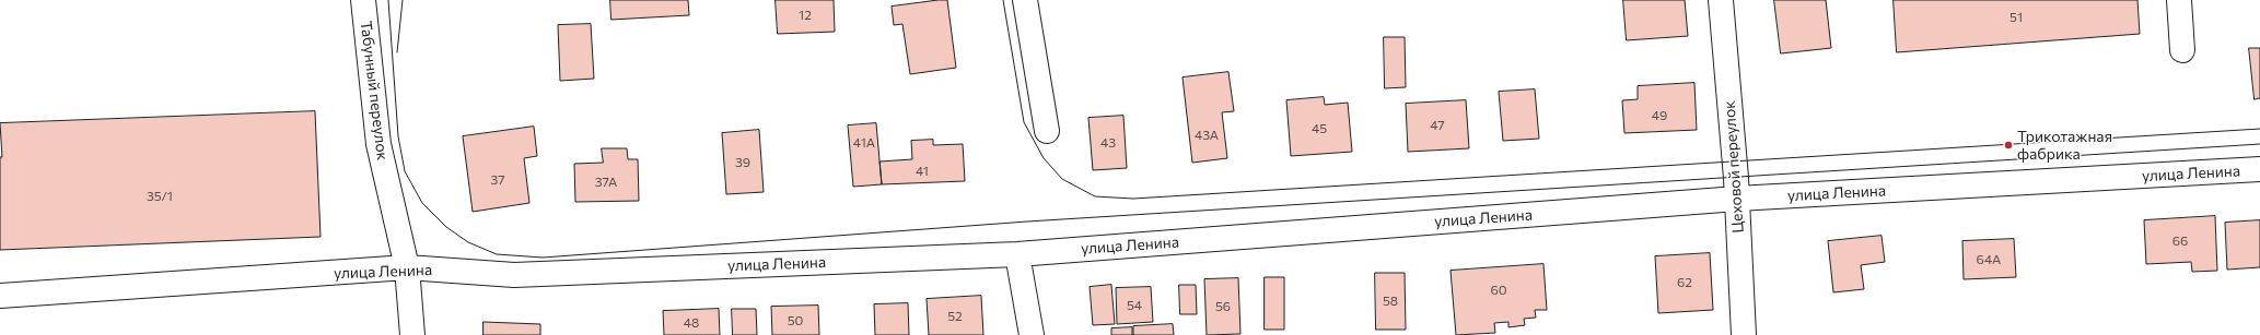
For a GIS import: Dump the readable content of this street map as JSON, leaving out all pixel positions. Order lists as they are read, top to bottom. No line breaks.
{"streets":{"street":["Табунный переулок","Цеховой переулок","улица Ленина"]},"crossings":[["Табунный переулок","улица Ленина"],["Цеховой переулок","улица Ленина"]],"places":["Трикотажная фабрика"],"house_numbers":["12","51","49","47","45","43А","41А","43","39","41","37","37А","35/1","66","64А","62","60","58","54","56","52","50","48"]}
